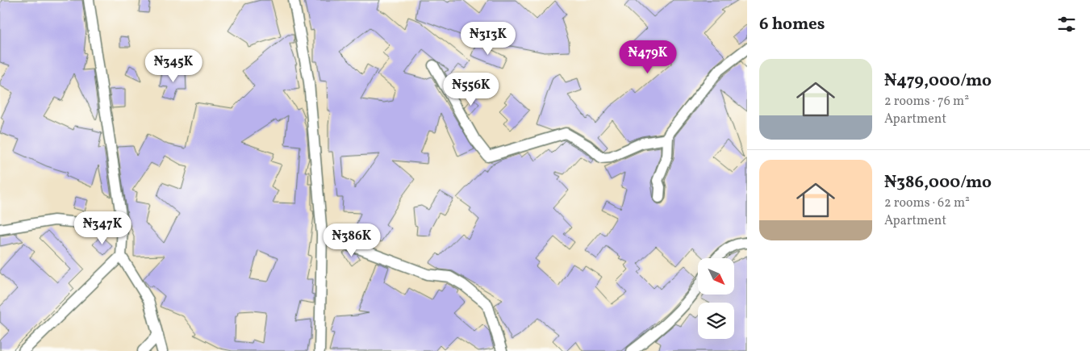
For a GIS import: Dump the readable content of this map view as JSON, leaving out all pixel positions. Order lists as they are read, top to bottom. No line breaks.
{"north":"bottom right","page":{"heading":"6 homes","price":["₦313K","₦479K","₦345K","₦556K","₦347K","₦386K"],"list":[{"name":"₦479,000/mo","note":"2 rooms · 76 m² · Apartment"},{"name":"₦386,000/mo","note":"2 rooms · 62 m² · Apartment"}]}}
